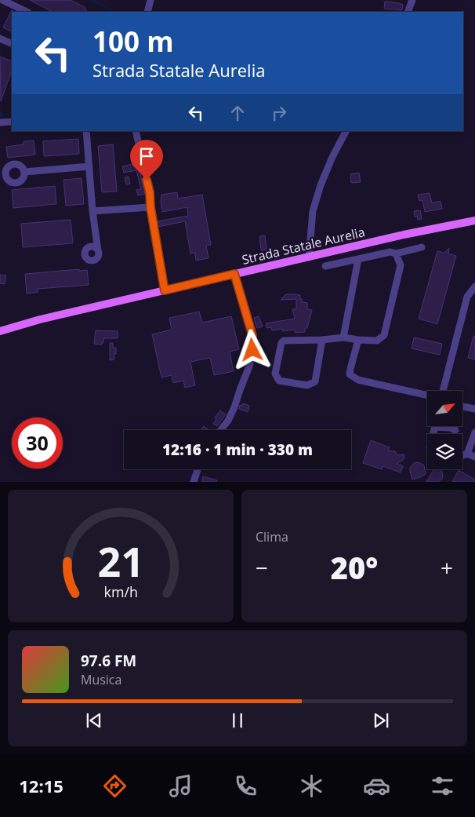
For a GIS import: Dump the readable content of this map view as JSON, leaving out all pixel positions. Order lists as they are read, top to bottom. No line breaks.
{"streets":{"main road":["Strada Statale Aurelia"]},"north":"top right","page":{"turn":["100 m","Strada Statale Aurelia"],"limit":"30","trip":"12:16 · 1 min · 330 m","tile":"Clima","heat":["−","20°","+"],"song":["97.6 FM","Musica"],"tabs":"12:15","gauge":["21","km/h"]}}
